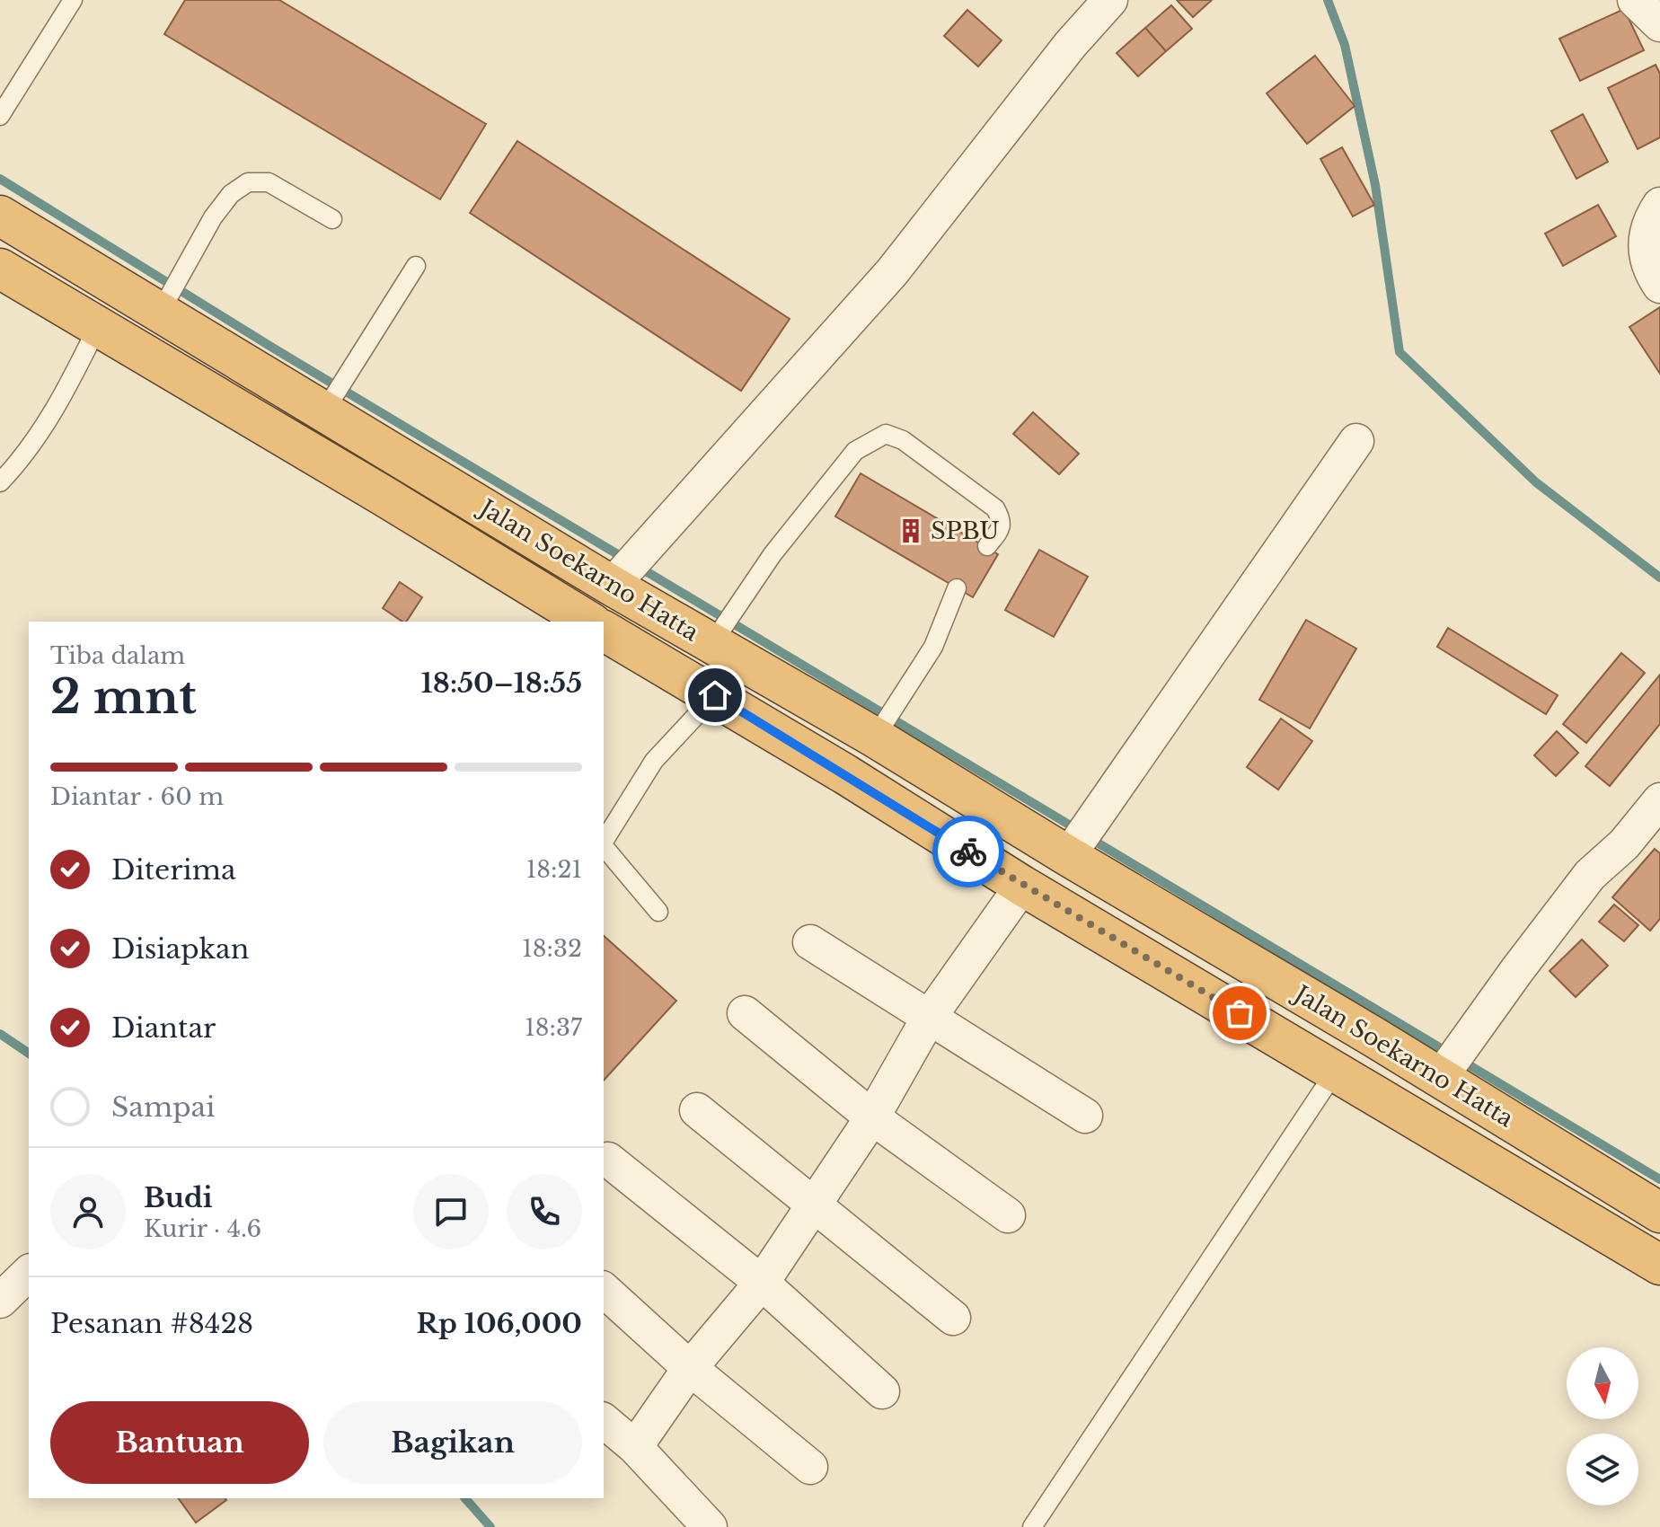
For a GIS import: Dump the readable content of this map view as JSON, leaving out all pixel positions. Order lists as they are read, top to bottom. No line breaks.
{"streets":{"highway":["Jalan Soekarno Hatta"]},"places":{"building":["SPBU"]},"north":"bottom","page":{"heading":["2 mnt","Tiba dalam","18:50–18:55"],"panel":["Budi","Kurir · 4.6","Pesanan #8428","Rp 106,000"],"bar":"Diantar · 60 m","list":[["Diterima","18:21"],["Disiapkan","18:32"],["Diantar","18:37"],"Sampai"],"buttons":["Bantuan","Bagikan"]}}
